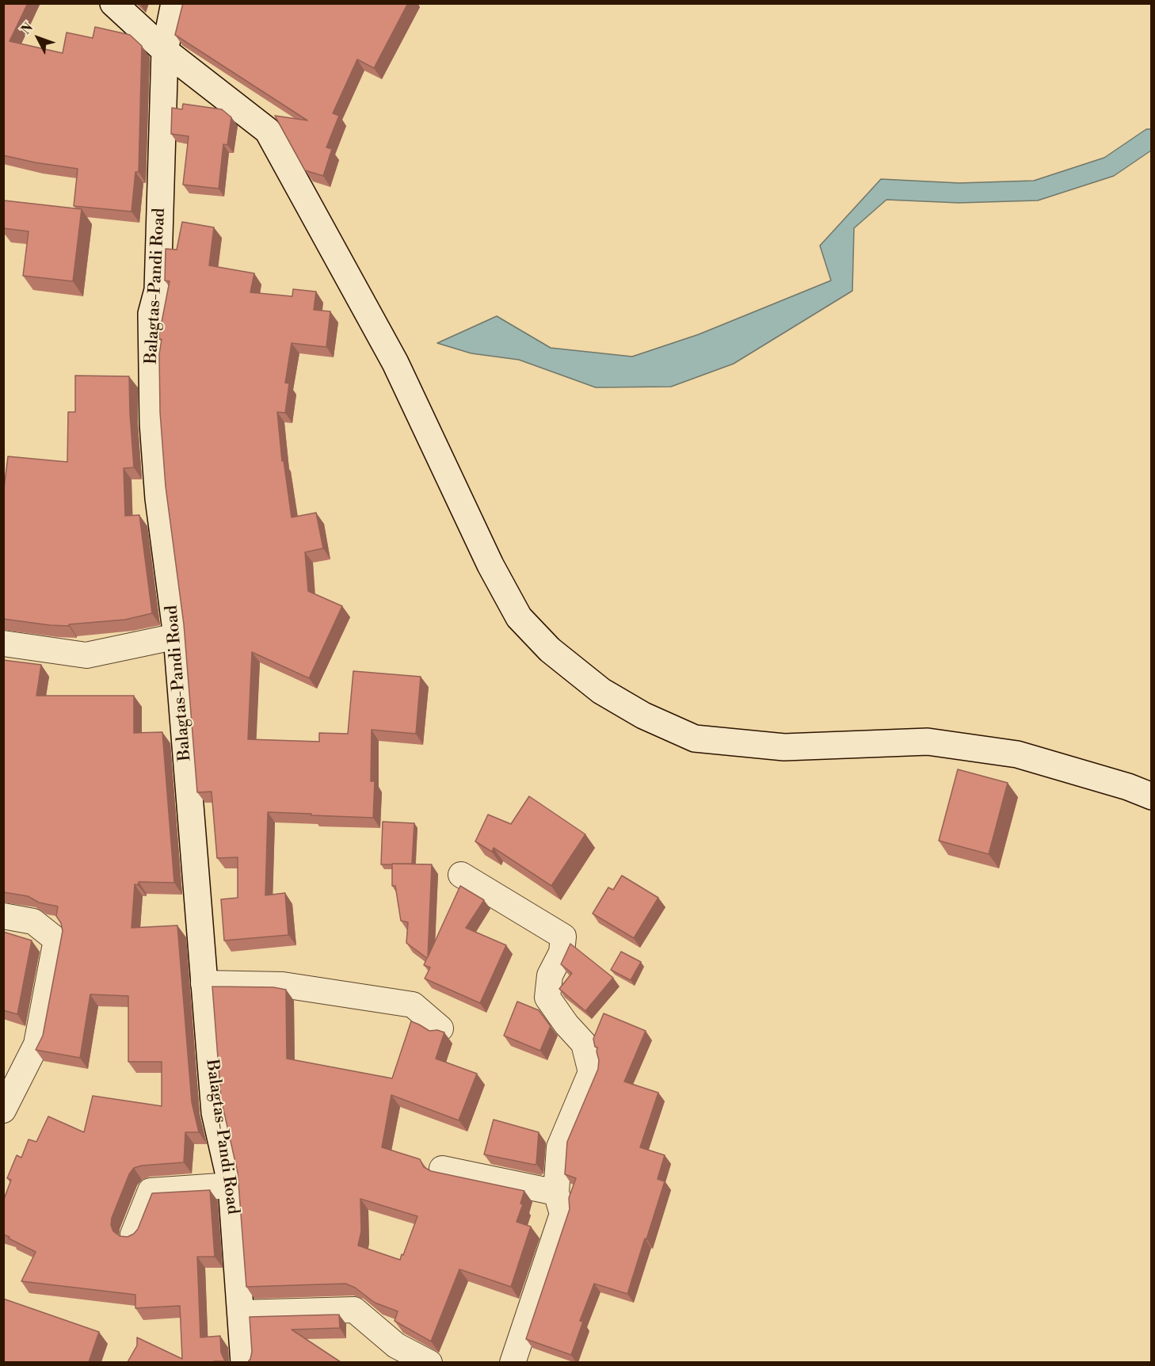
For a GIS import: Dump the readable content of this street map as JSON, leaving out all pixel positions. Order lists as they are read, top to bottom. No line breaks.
{"streets":{"street":["Balagtas-Pandi Road"]},"north":"top left"}
